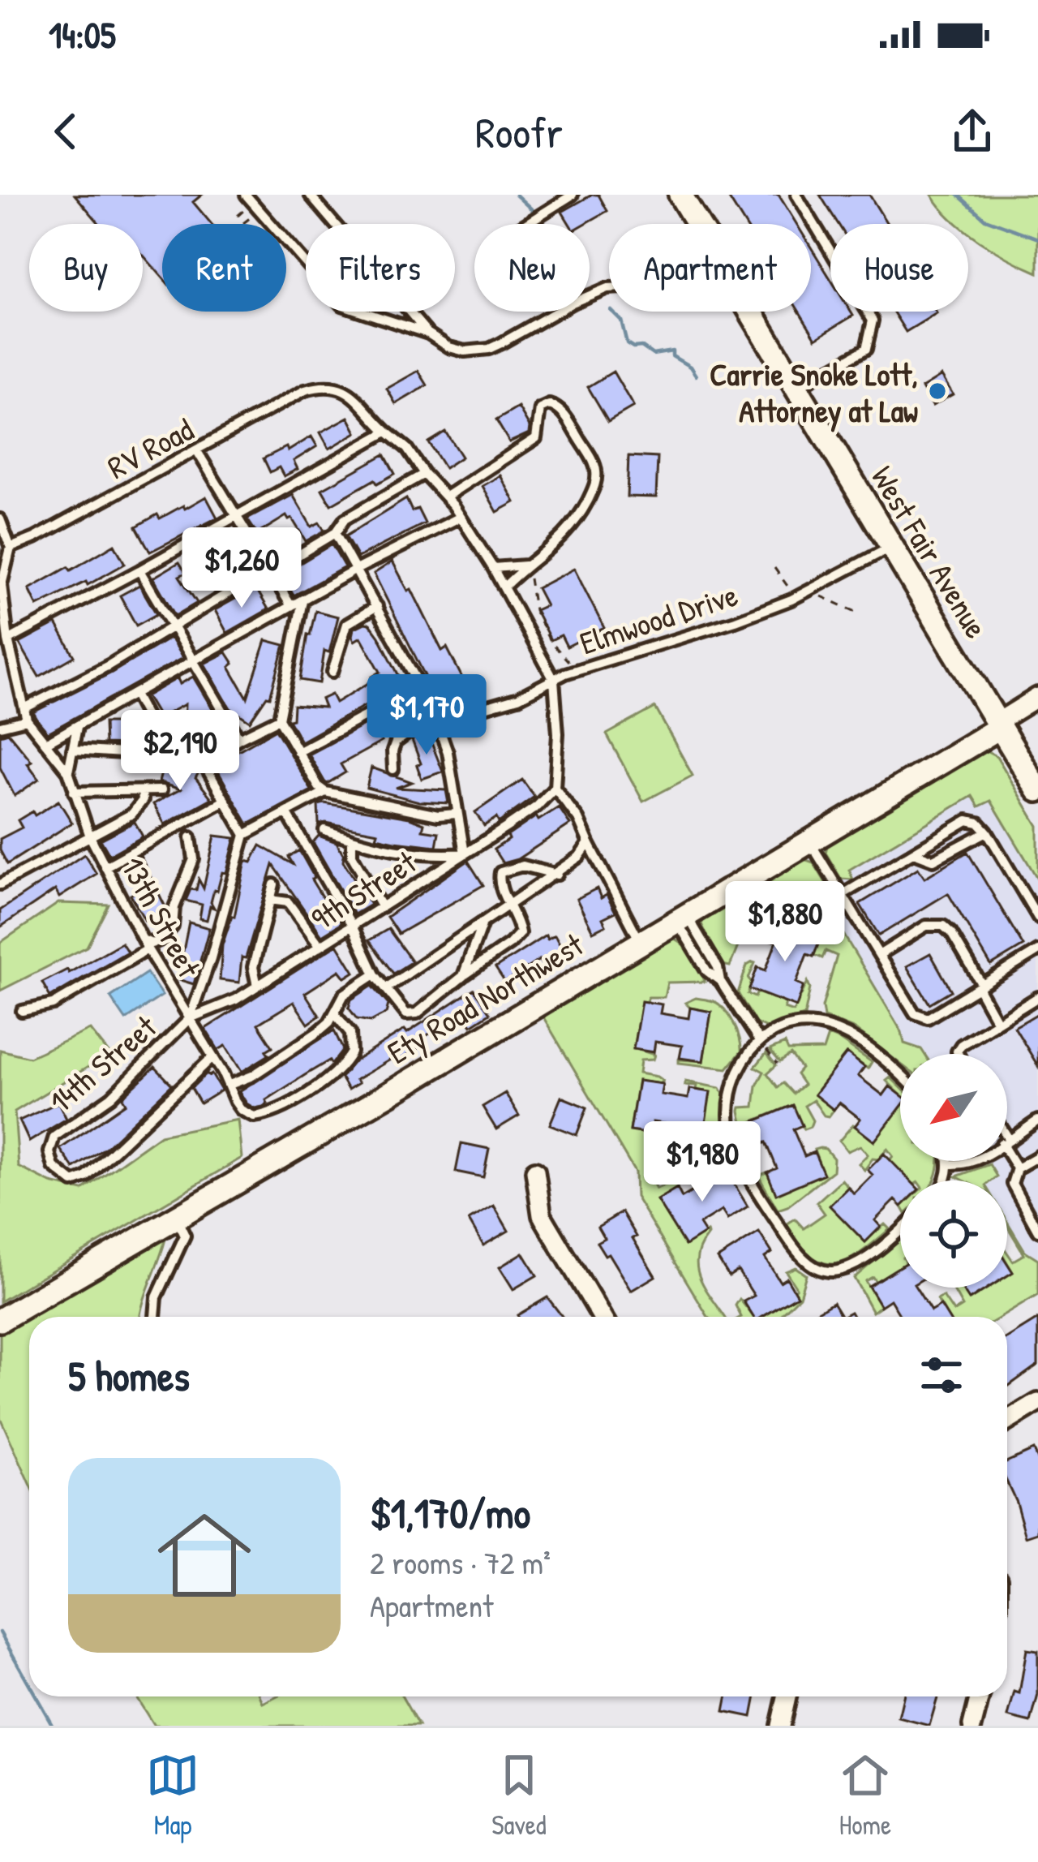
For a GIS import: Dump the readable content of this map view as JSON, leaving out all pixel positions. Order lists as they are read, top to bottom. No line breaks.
{"streets":{"street":["West Fair Avenue","Ety Road Northwest"],"lane":["RV Road","Elmwood Drive","9th Street","13th Street","14th Street"]},"crossings":[["RV Road","Elmwood Drive"],["West Fair Avenue","Elmwood Drive"],["West Fair Avenue","Ety Road Northwest"],["9th Street","13th Street"],["9th Street","14th Street"],["13th Street","14th Street"]],"places":["Carrie Snoke Lott, Attorney at Law"],"north":"bottom left","page":{"status":"14:05","header":"Roofr","chip":["Buy","Rent","Filters","New","Apartment","House"],"price":["$1,260","$1,170","$2,190","$1,880","$1,980"],"heading":"5 homes","list":[{"name":"$1,170/mo","note":"2 rooms · 72 m² · Apartment"}],"tabs":["Map","Saved","Home"]}}
